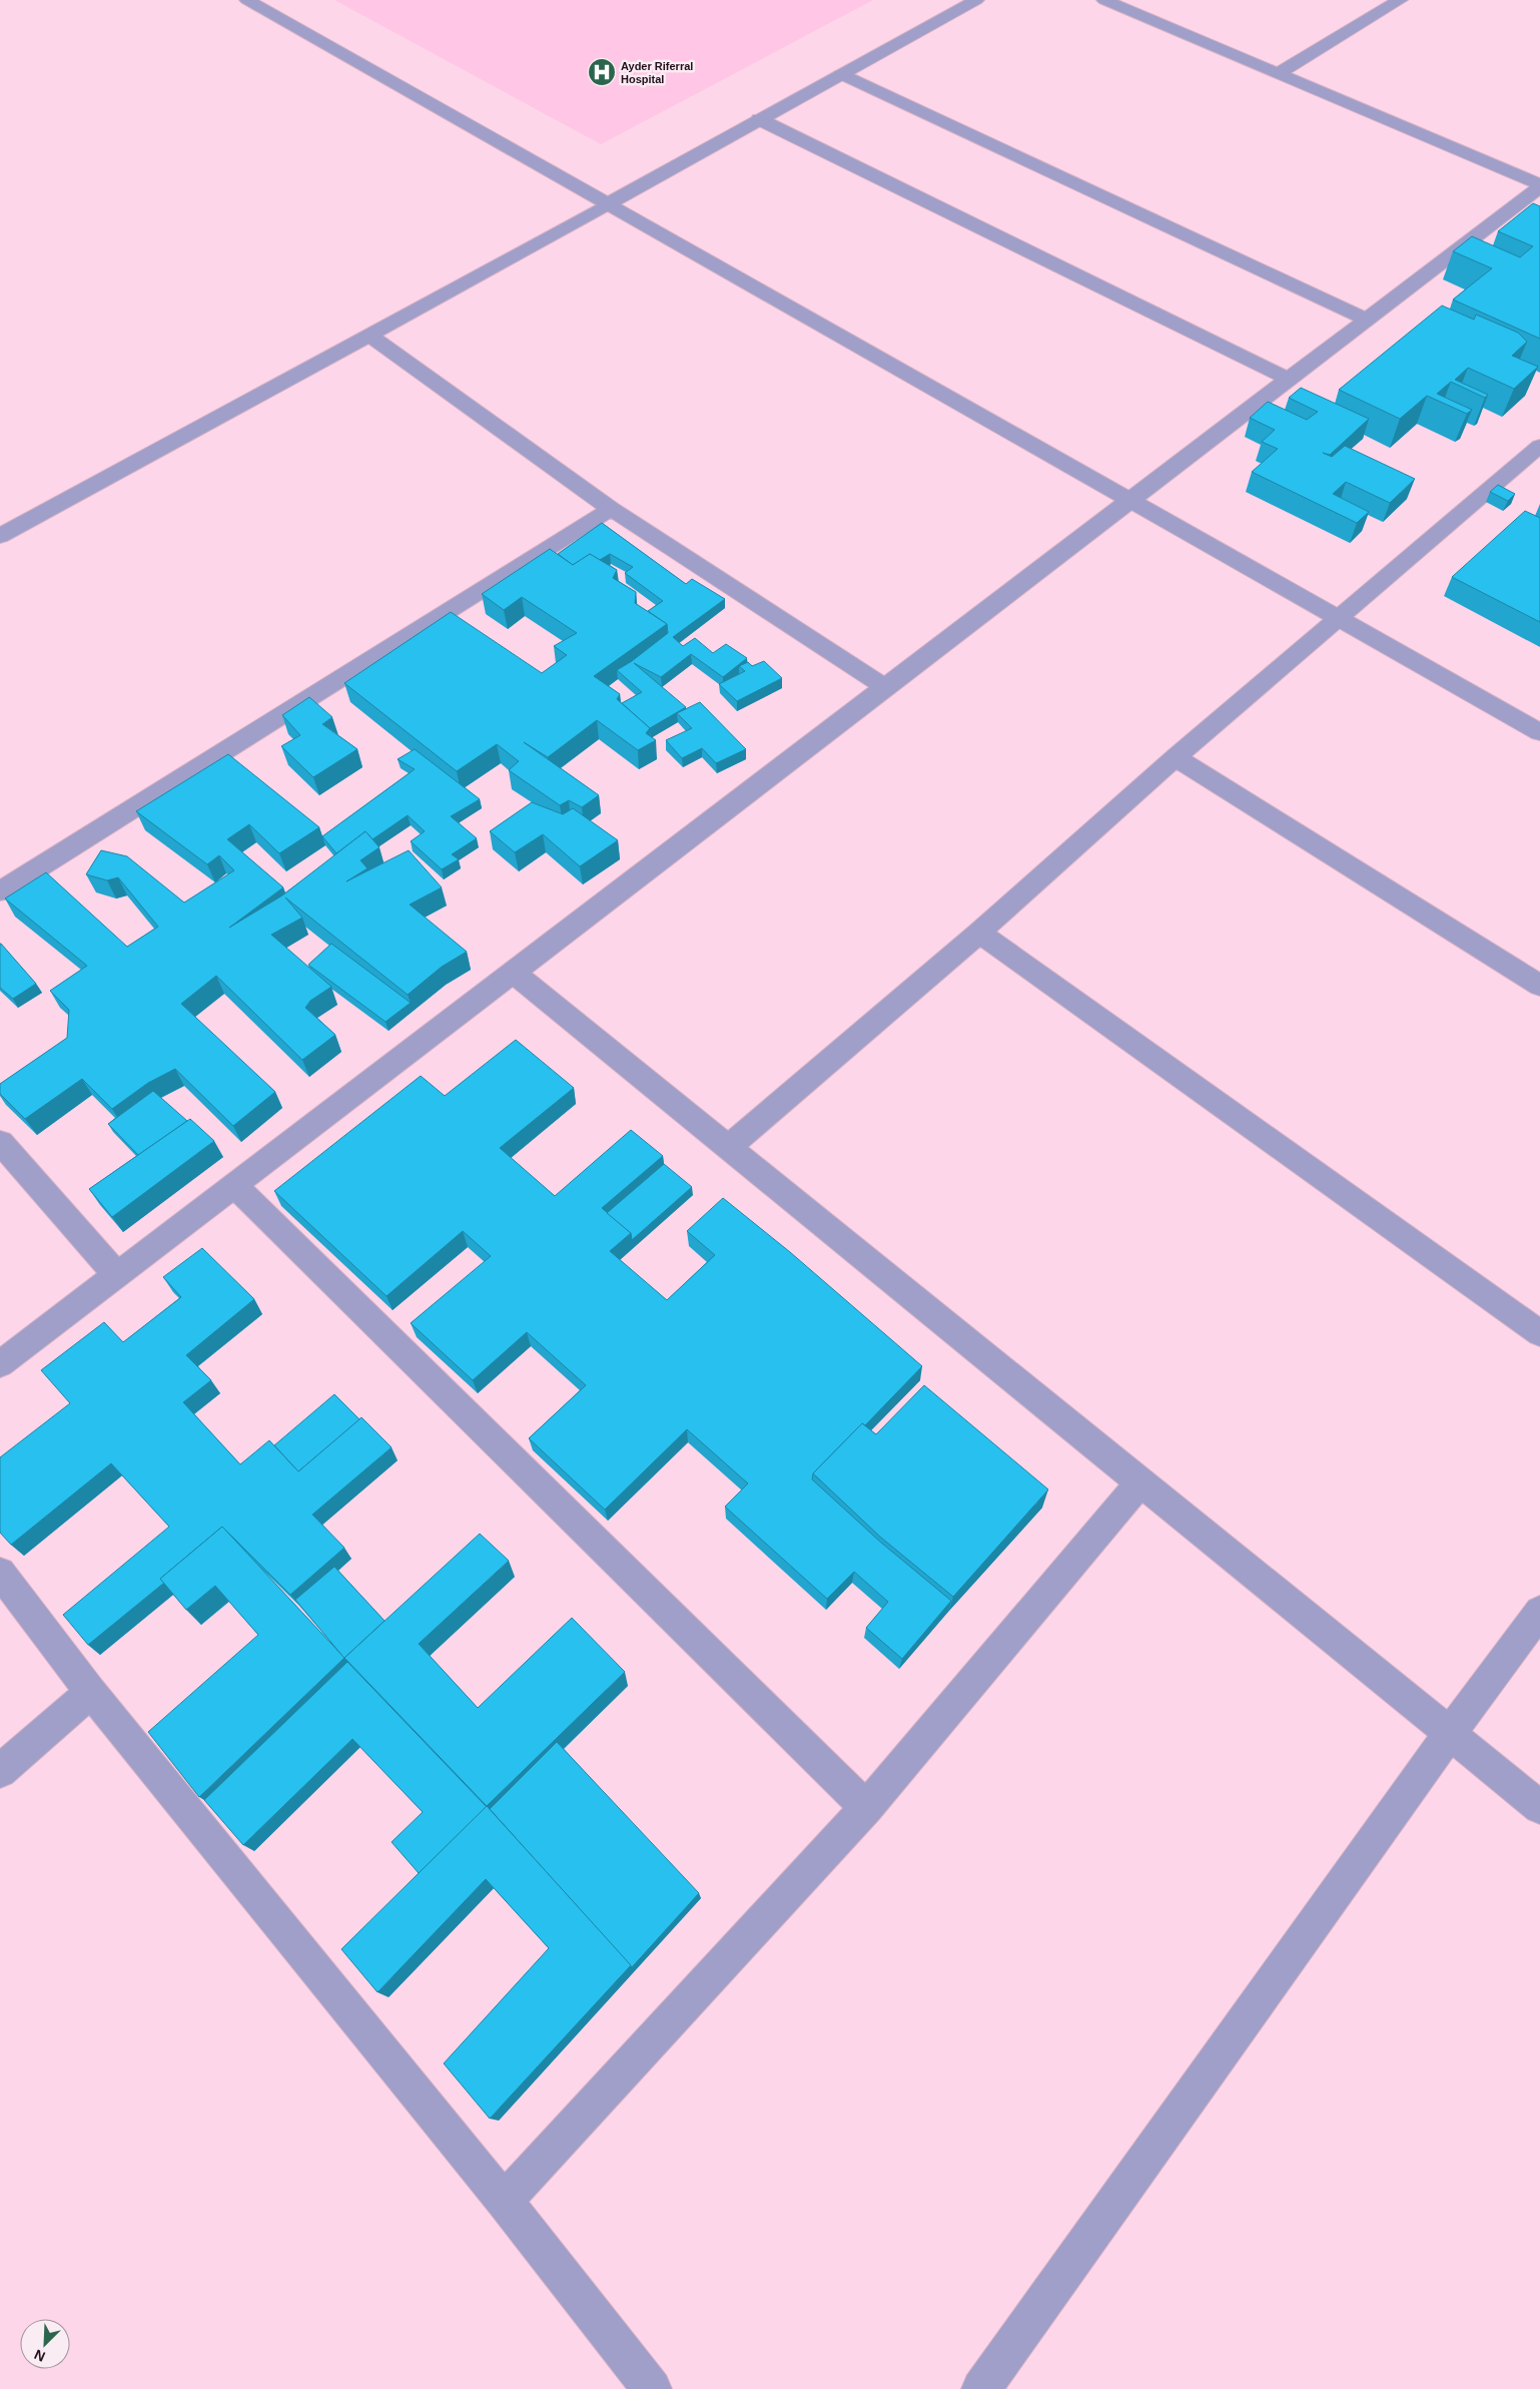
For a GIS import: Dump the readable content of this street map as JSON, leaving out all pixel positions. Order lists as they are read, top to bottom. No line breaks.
{"places":{"hospital":["Ayder Riferral Hospital"]},"north":"bottom left"}
